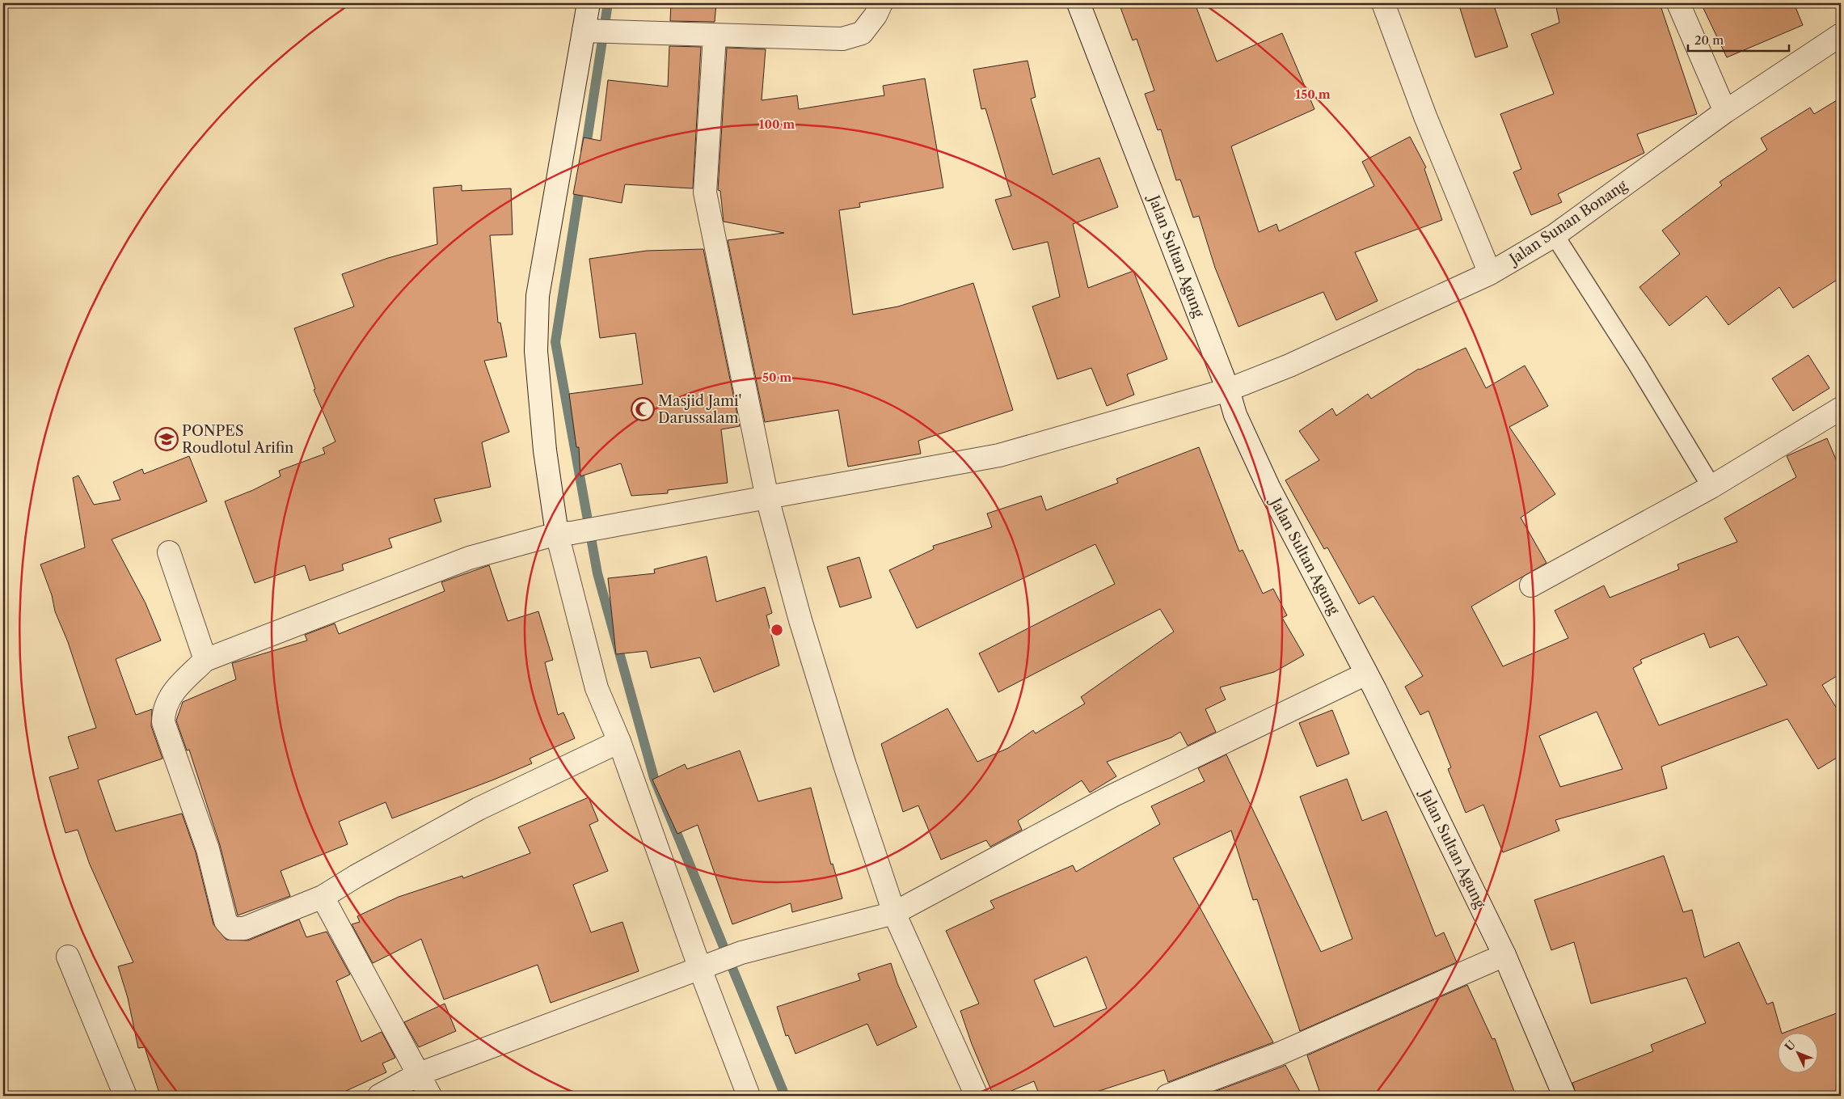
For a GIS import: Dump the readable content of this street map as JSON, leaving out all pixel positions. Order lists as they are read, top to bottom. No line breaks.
{"streets":{"street":["Jalan Sunan Bonang","Jalan Sultan Agung"]},"crossings":[["Jalan Sunan Bonang","Jalan Sultan Agung"]],"places":{"mosque":["Masjid Jami' Darussalam"],"school or university":["PONPES Roudlotul Arifin"]},"scale_bar":"20 m","north":"top left","rings":["150 m","100 m","50 m"]}
